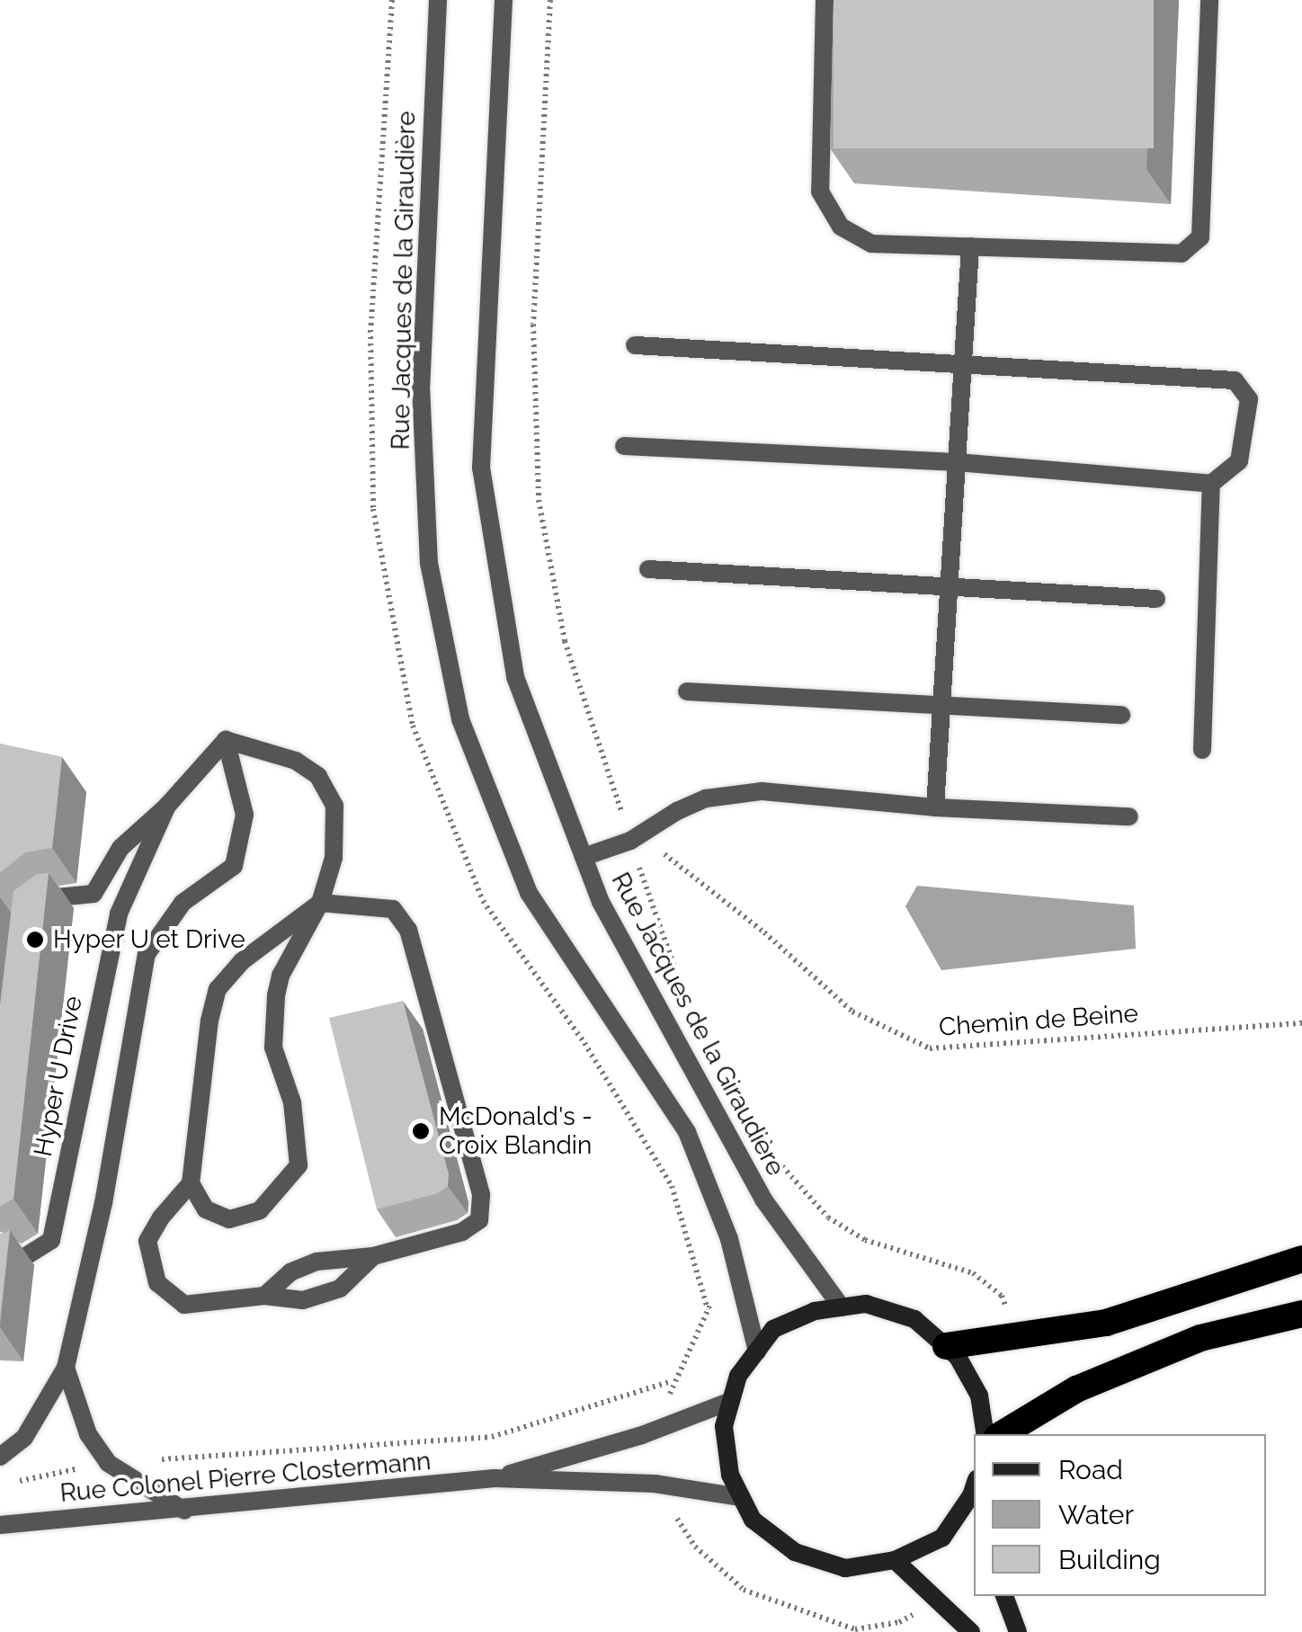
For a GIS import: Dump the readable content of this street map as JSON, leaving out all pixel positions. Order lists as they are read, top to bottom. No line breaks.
{"streets":{"street":["Rue Jacques de la Giraudière","Hyper U Drive","Rue Colonel Pierre Clostermann"],"path":["Chemin de Beine"]},"places":["Hyper U et Drive","McDonald's - Croix Blandin"],"legend":["Road","Water","Building"]}
